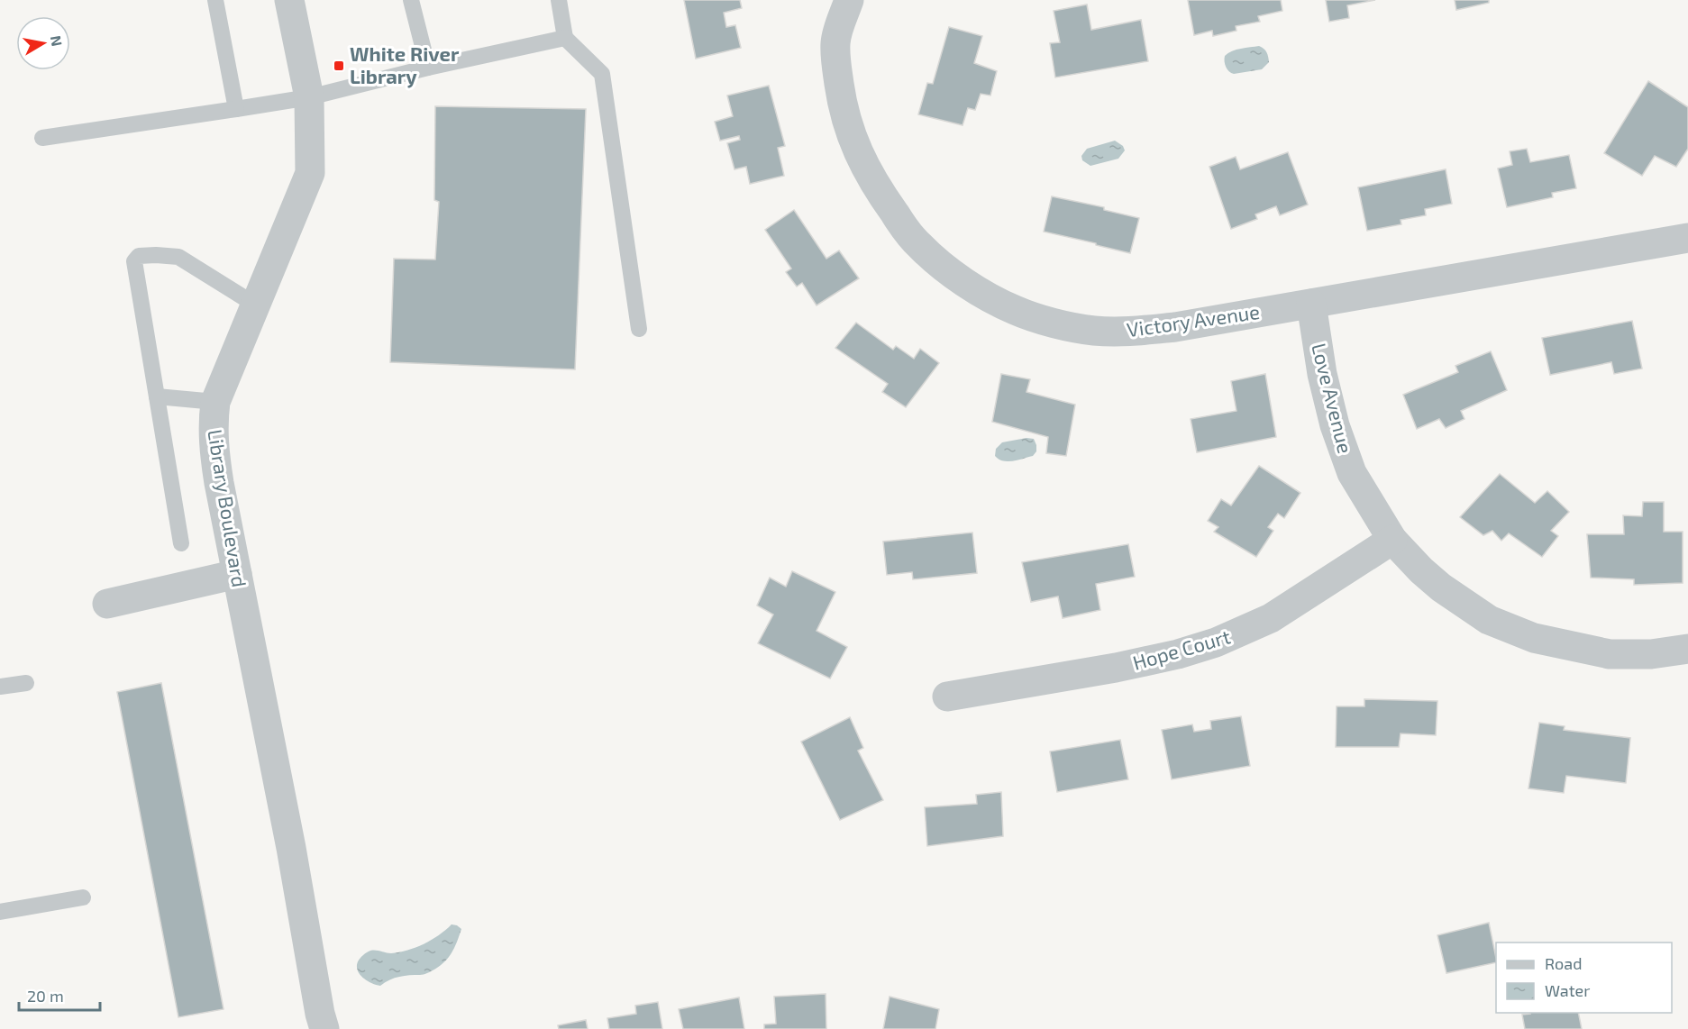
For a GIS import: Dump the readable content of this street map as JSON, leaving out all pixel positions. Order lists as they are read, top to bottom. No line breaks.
{"streets":{"street":["Victory Avenue","Love Avenue","Library Boulevard","Hope Court"]},"crossings":[["Victory Avenue","Love Avenue"],["Love Avenue","Hope Court"]],"places":{"transit":["White River Library"]},"legend":["Road","Water"],"scale_bar":"20 m","north":"right"}
